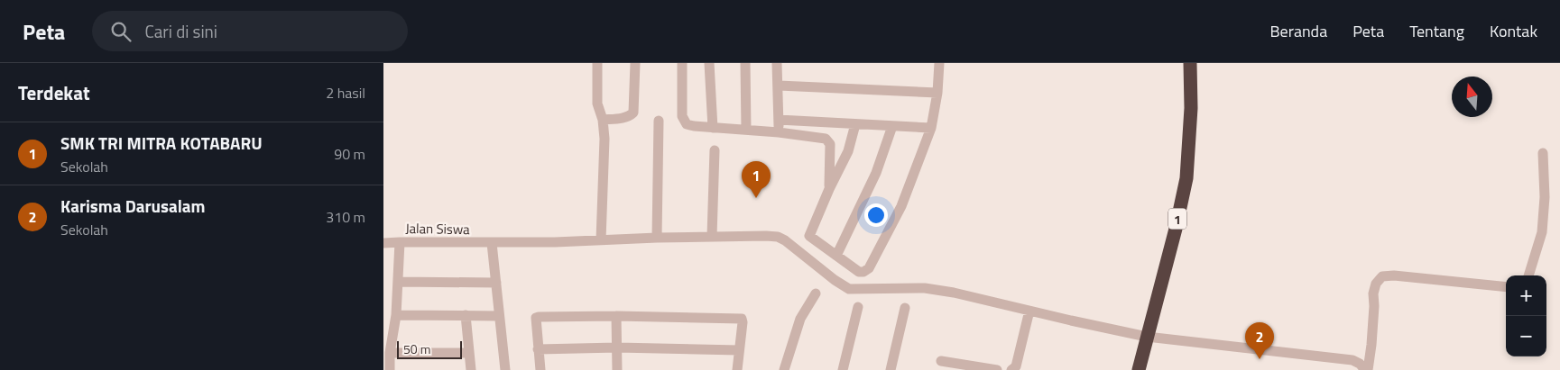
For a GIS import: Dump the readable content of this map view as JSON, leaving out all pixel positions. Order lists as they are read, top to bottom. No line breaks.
{"streets":{"highway":["1"],"street":["Jalan Siswa"]},"crossings":[["1","Jalan Siswa"]],"scale_bar":"50 m","north":"top","page":{"header":"Peta","search":"Cari di sini","nav":["Beranda","Peta","Tentang","Kontak"],"heading":["Terdekat","2 hasil"],"list":[{"mark":"1","name":"SMK TRI MITRA KOTABARU","note":"Sekolah","value":"90 m"},{"mark":"2","name":"Karisma Darusalam","note":"Sekolah","value":"310 m"}],"pins":["1","2"],"map_buttons":["+","−"],"scale":"50 m"}}
